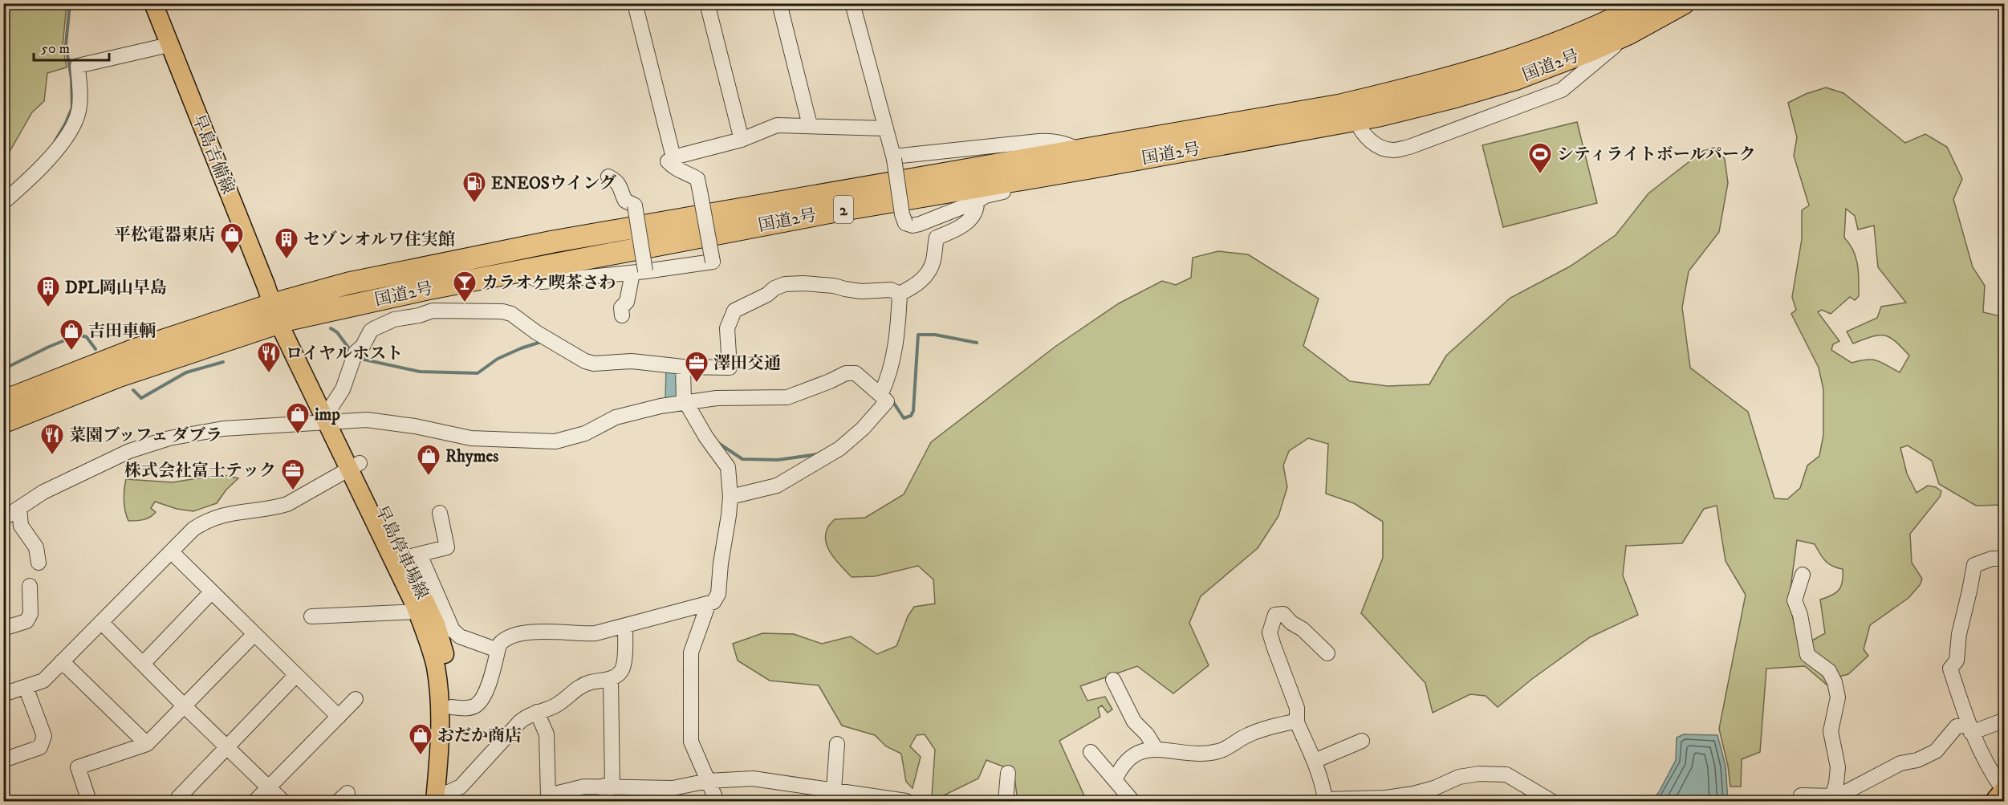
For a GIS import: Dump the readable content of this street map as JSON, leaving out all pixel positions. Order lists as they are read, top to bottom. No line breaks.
{"streets":{"highway":["国道2号","2"],"main road":["早島吉備線","早島停車場線"]},"crossings":[["国道2号","早島吉備線"],["国道2号","早島停車場線"],["早島吉備線","早島停車場線"]],"places":{"sports":["シティライトボールパーク"],"fuel station":["ENEOSウイング"],"shop":["平松電器東店","吉田車輌","imp","Rhymes","おだか商店"],"building":["セゾンオルワ住実館","DPL岡山早島"],"bar":["カラオケ喫茶さわ"],"restaurant":["ロイヤルホスト","菜園ブッフェ ダブラ"],"office":["澤田交通","株式会社富士テック"]},"scale_bar":"50 m"}
